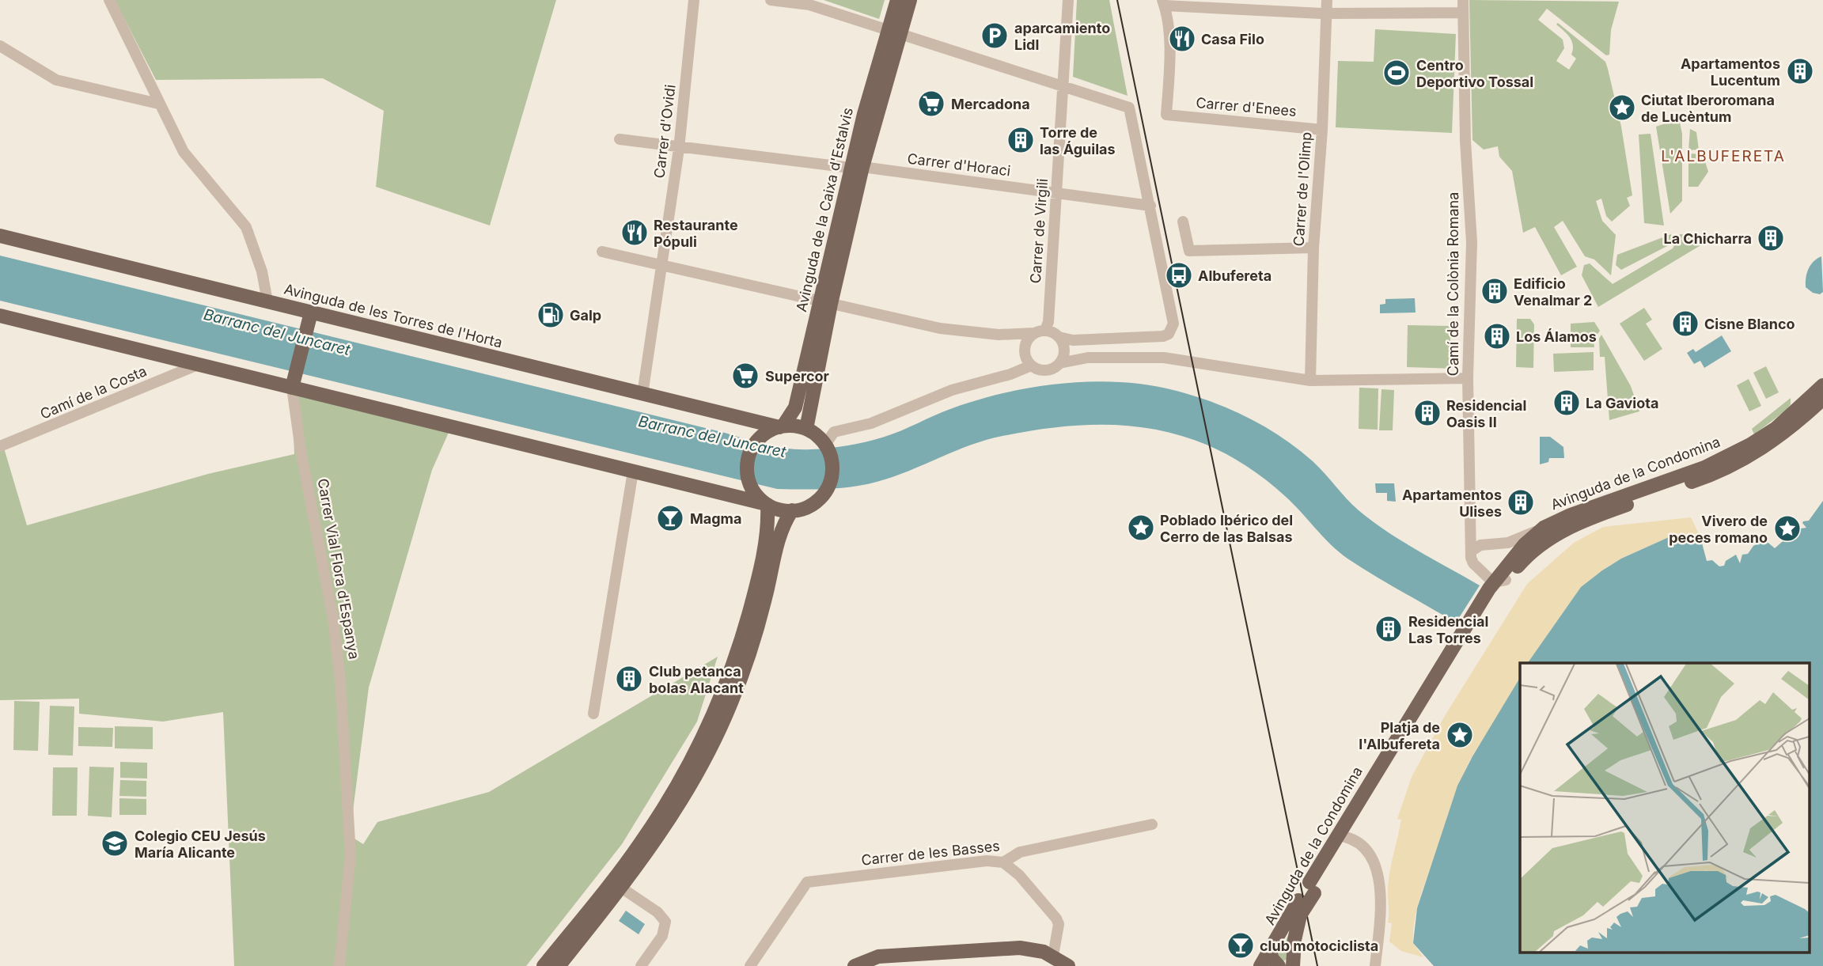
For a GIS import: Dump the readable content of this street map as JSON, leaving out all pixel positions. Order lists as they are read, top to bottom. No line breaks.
{"streets":{"main road":["Avinguda de la Caixa d'Estalvis","Avinguda de les Torres de l'Horta","Avinguda de la Condomina","Carrer Vial Flora d'Espanya"],"street":["Carrer d'Enees","Carrer d'Ovidi","Carrer d'Horaci","Carrer de l'Olimp","Carrer de Virgili","Camí de la Colònia Romana","Camí de la Costa","Carrer de les Basses"]},"crossings":[["Carrer d'Enees","Carrer de l'Olimp"],["Carrer d'Ovidi","Carrer d'Horaci"],["Carrer d'Horaci","Avinguda de la Caixa d'Estalvis"],["Carrer d'Horaci","Carrer de Virgili"],["Avinguda de la Caixa d'Estalvis","Avinguda de les Torres de l'Horta"],["Avinguda de les Torres de l'Horta","Carrer Vial Flora d'Espanya"]],"districts":["L'ALBUFERETA"],"water":["Barranc del Juncaret"],"places":{"parking":["aparcamiento Lidl"],"restaurant":["Casa Filo","Restaurante Pópuli"],"building":["Apartamentos Lucentum","Torre de las Águilas","La Chicharra","Edificio Venalmar 2","Cisne Blanco","Los Álamos","La Gaviota","Residencial Oasis II","Apartamentos Ulises","Residencial Las Torres","Club petanca bolas Alacant"],"sports":["Centro Deportivo Tossal"],"supermarket":["Mercadona","Supercor"],"place":["Ciutat Iberoromana de Lucèntum","Poblado Ibérico del Cerro de las Balsas","Vivero de peces romano","Platja de l'Albufereta"],"bus stop":["Albufereta"],"fuel station":["Galp"],"bar":["Magma","club motociclista"],"school or university":["Colegio CEU Jesús María Alicante"]}}
